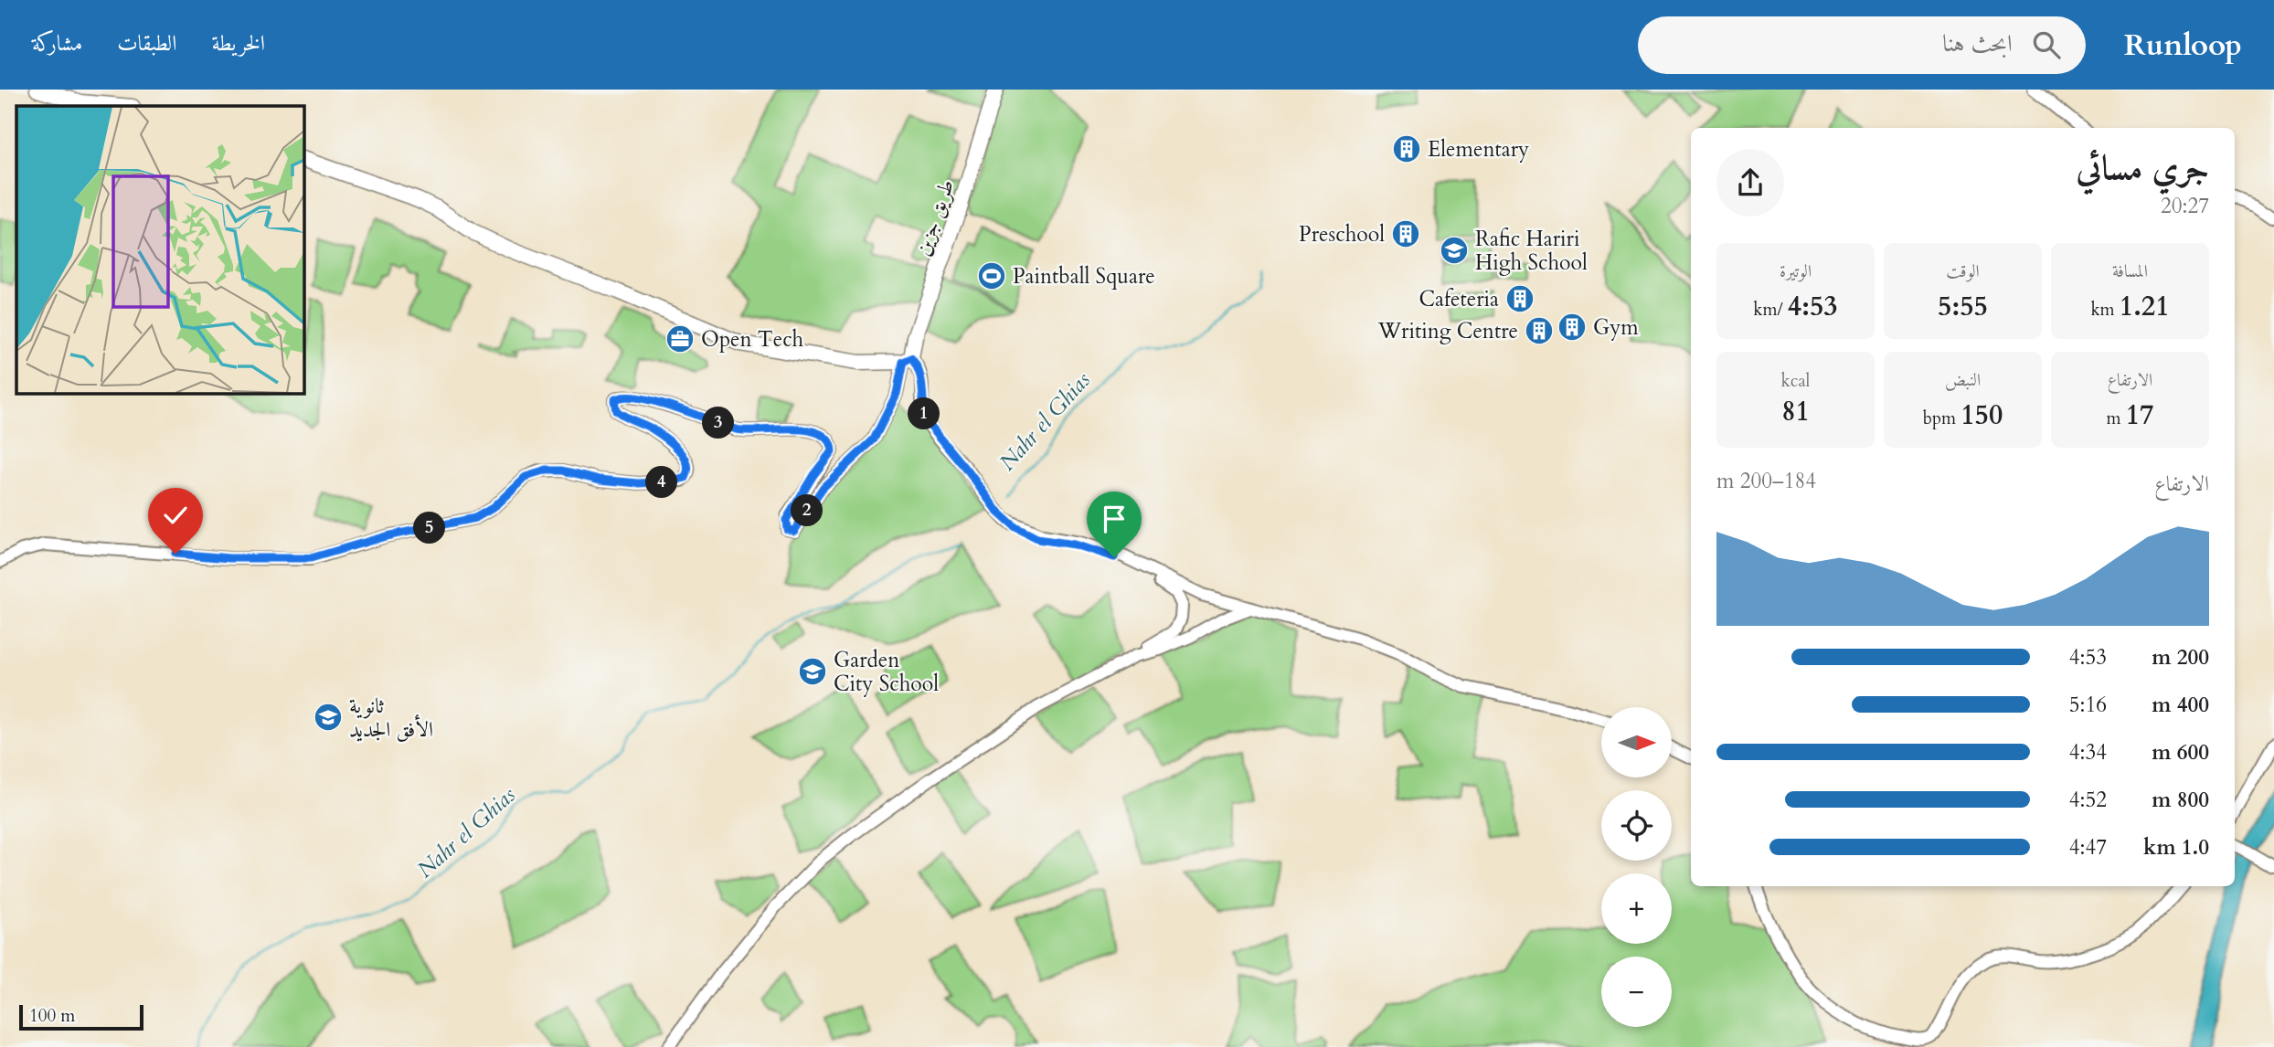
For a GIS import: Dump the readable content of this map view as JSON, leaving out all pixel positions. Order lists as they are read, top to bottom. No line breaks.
{"streets":{"main road":["طريق جزين"]},"water":["Nahr el Ghias"],"places":{"building":["Elementary","Preschool","Cafeteria","Gym","Writing Centre"],"school or university":["Rafic Hariri High School","Garden City School","ثانوية الأفق الجديد"],"sports":["Paintball Square"],"office":["Open Tech"]},"scale_bar":"100 m","north":"right","page":{"header":"Runloop","search":"ابحث هنا","nav":["الخريطة","الطبقات","مشاركة"],"heading":["جري مسائي","20:27"],"stats":[["المسافة","1.21 km"],["الوقت","5:55"],["الوتيرة","4:53 /km"],["الارتفاع","17 m"],["النبض","150 bpm"],["kcal","81"]],"pins":["1","3","4","2","5"],"chart":["الارتفاع","184–200 m"],"list":[{"name":"200 m","note":"4:53"},{"name":"400 m","note":"5:16"},{"name":"600 m","note":"4:34"},{"name":"800 m","note":"4:52"},{"name":"1.0 km","note":"4:47"}],"map_buttons":["+","−"],"scale":"100 m"}}
